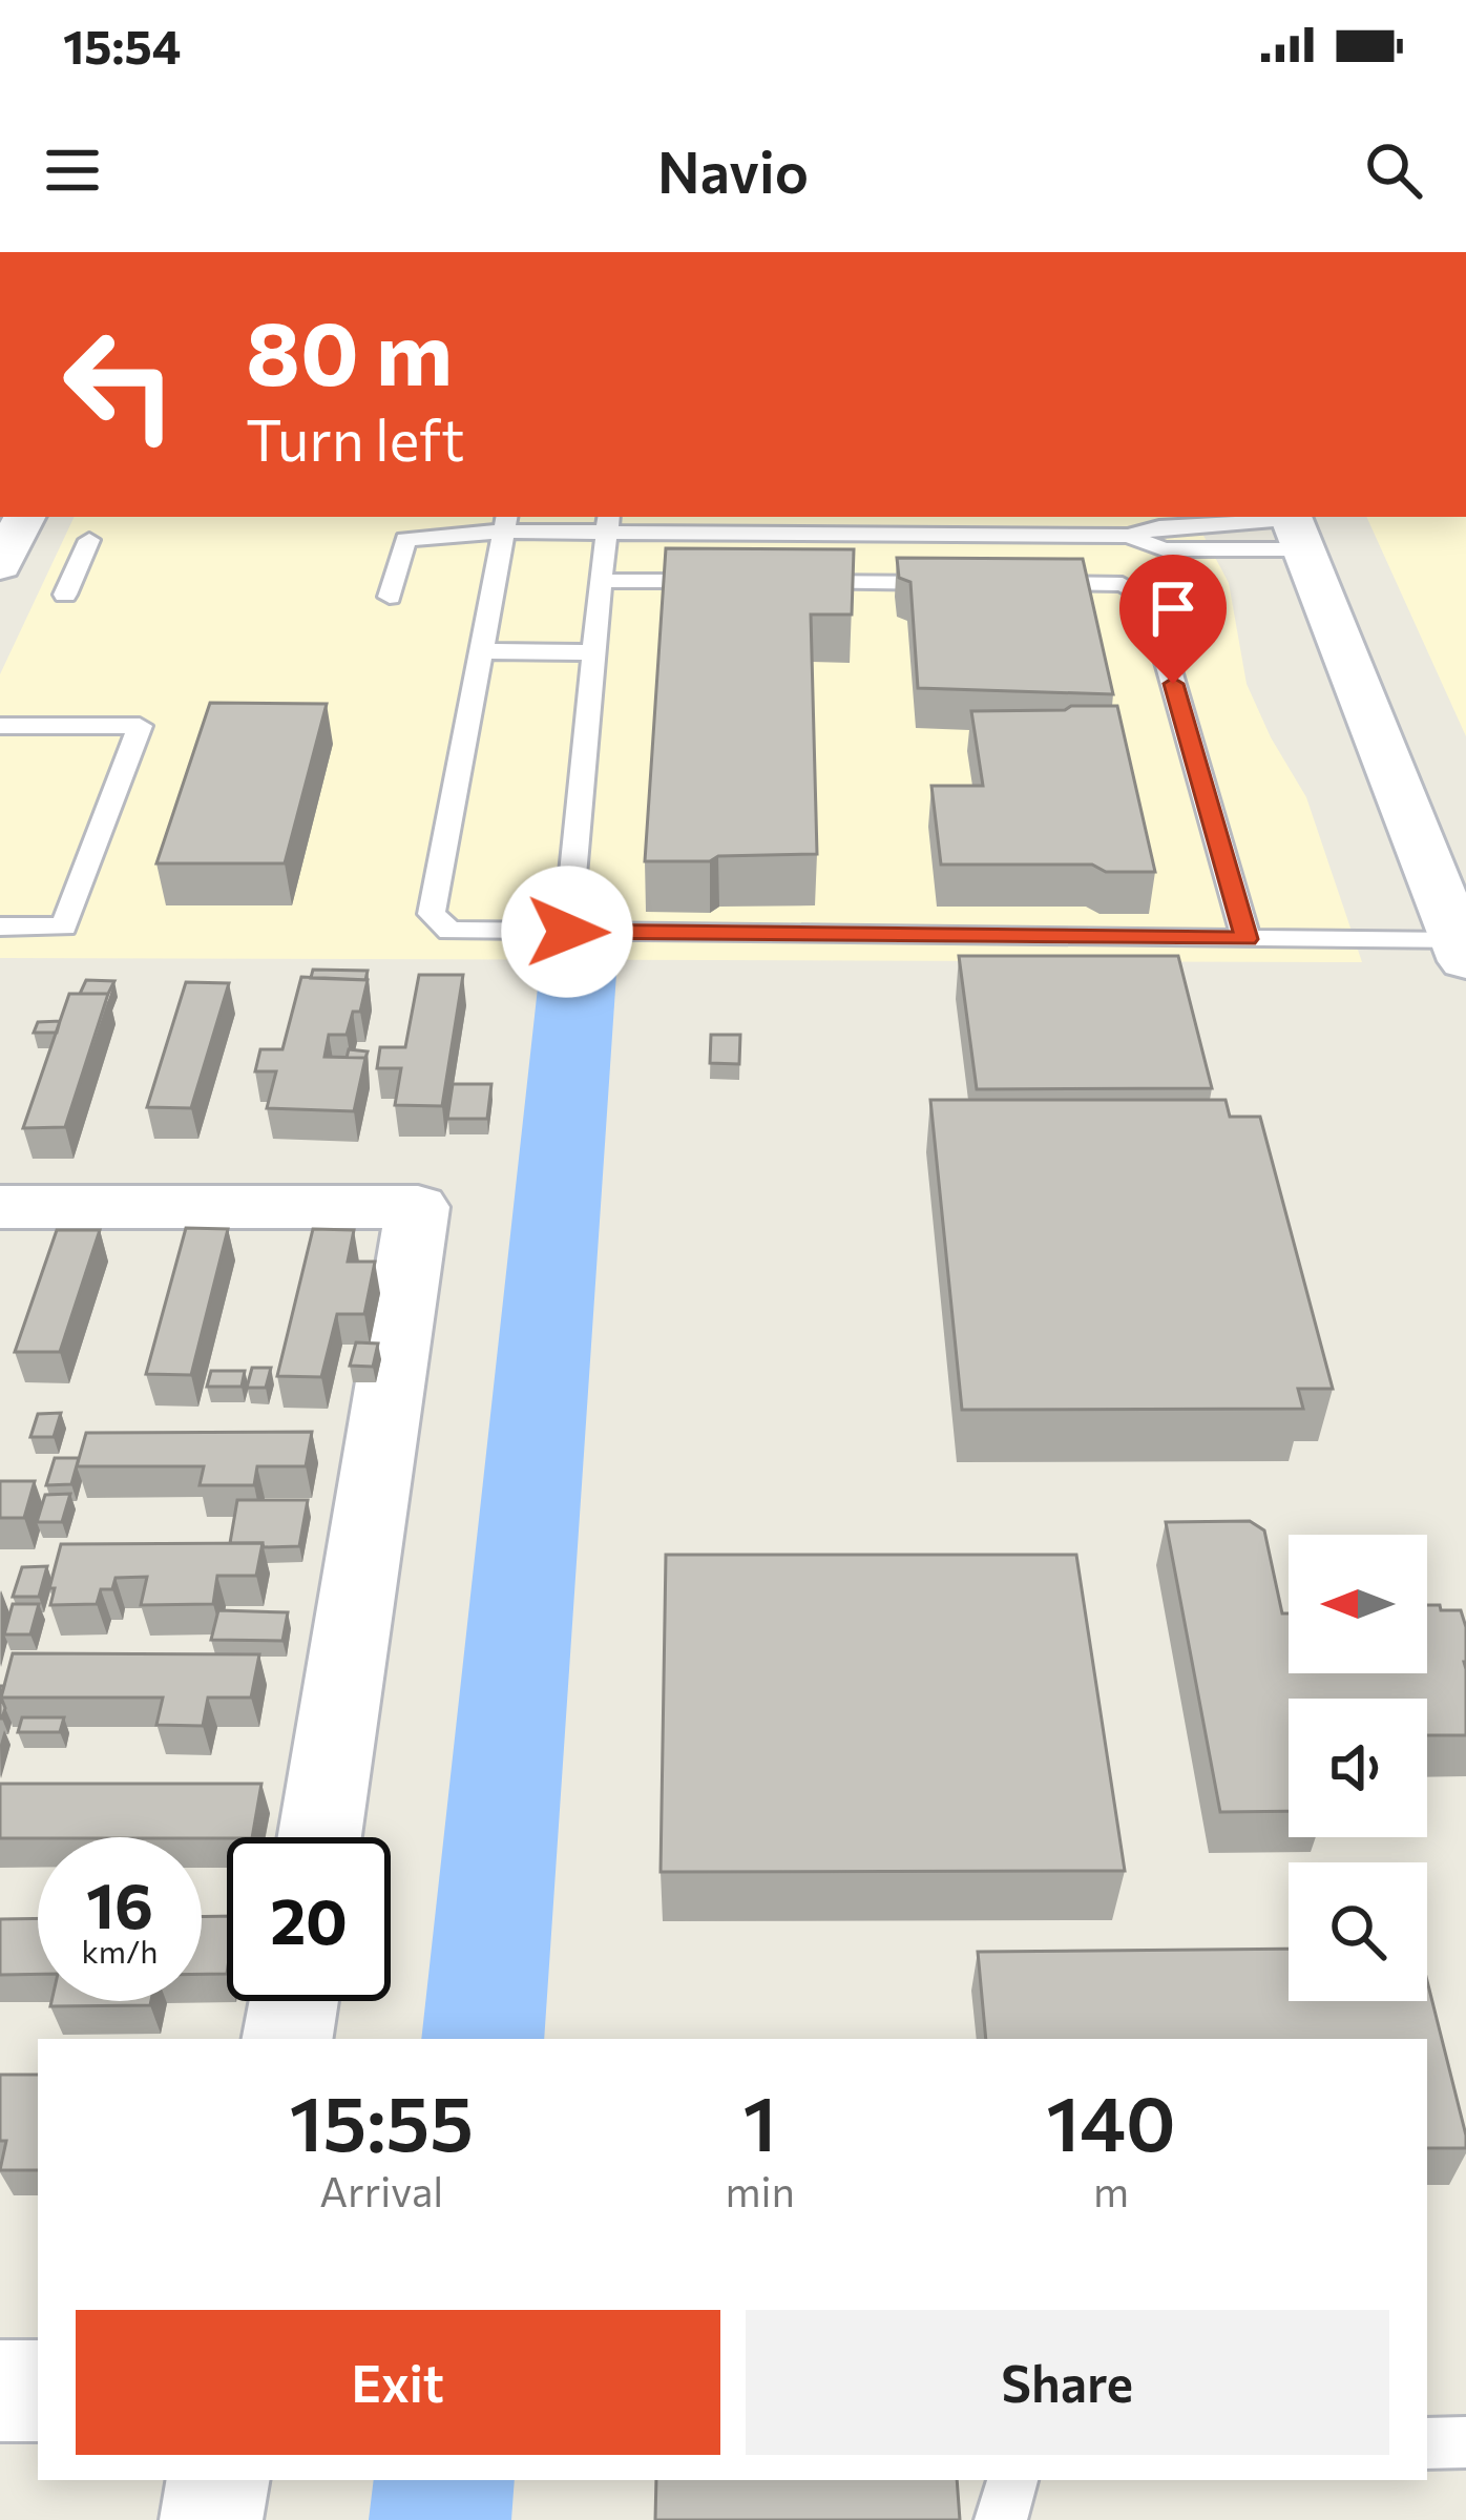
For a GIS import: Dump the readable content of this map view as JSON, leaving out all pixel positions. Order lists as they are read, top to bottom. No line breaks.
{"north":"left","page":{"status":"15:54","header":"Navio","turn":["80 m","Turn left"],"speed":"16 km/h","limit":"20","eta":["15:55","Arrival","1","min","140","m"],"buttons":["Exit","Share"]}}
